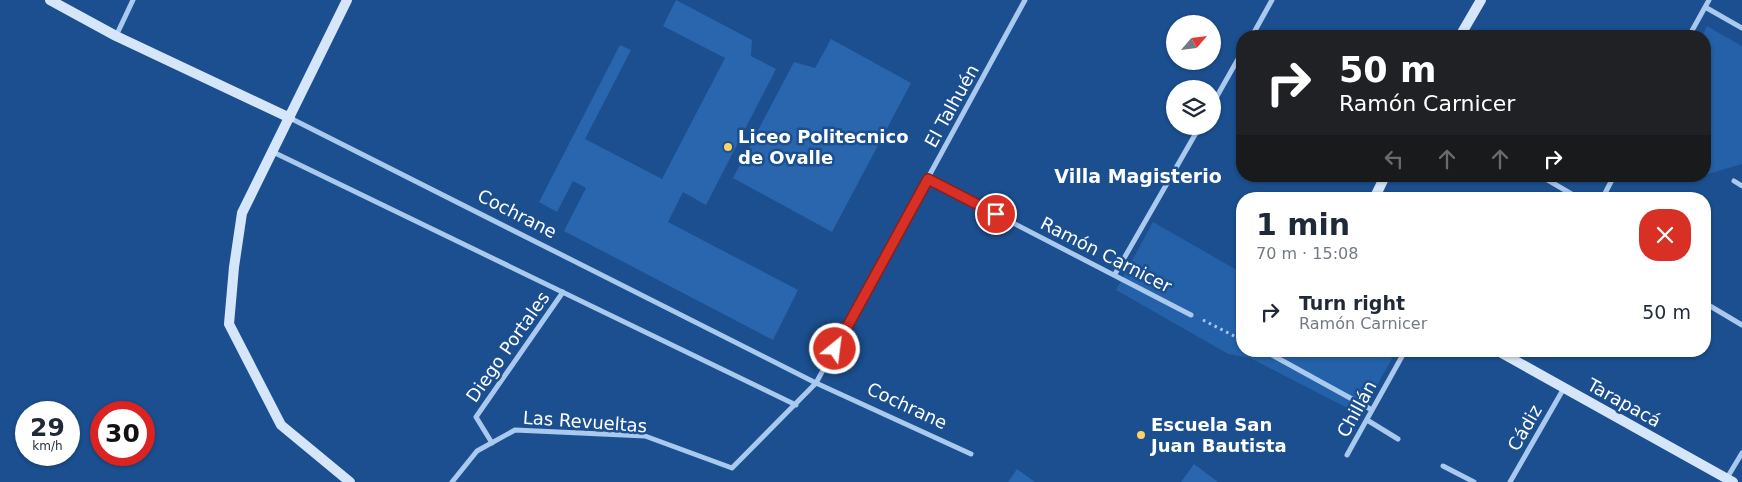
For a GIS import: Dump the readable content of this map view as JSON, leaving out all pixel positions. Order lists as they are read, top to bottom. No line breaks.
{"streets":{"street":["El Talhuén","Cochrane","Ramón Carnicer","Diego Portales","Tarapacá","Chillán","Las Revueltas","Cádiz"]},"crossings":[["El Talhuén","Cochrane"],["El Talhuén","Ramón Carnicer"],["El Talhuén","Las Revueltas"],["Cochrane","Las Revueltas"],["Diego Portales","Las Revueltas"],["Tarapacá","Cádiz"]],"districts":["Villa Magisterio"],"places":["Liceo Politecnico de Ovalle","Escuela San Juan Bautista"],"north":"top right","page":{"turn":["50 m","Ramón Carnicer"],"heading":["1 min","70 m · 15:08"],"list":[{"name":"Turn right","note":"Ramón Carnicer","value":"50 m"}],"speed":"29 km/h","limit":"30"}}
